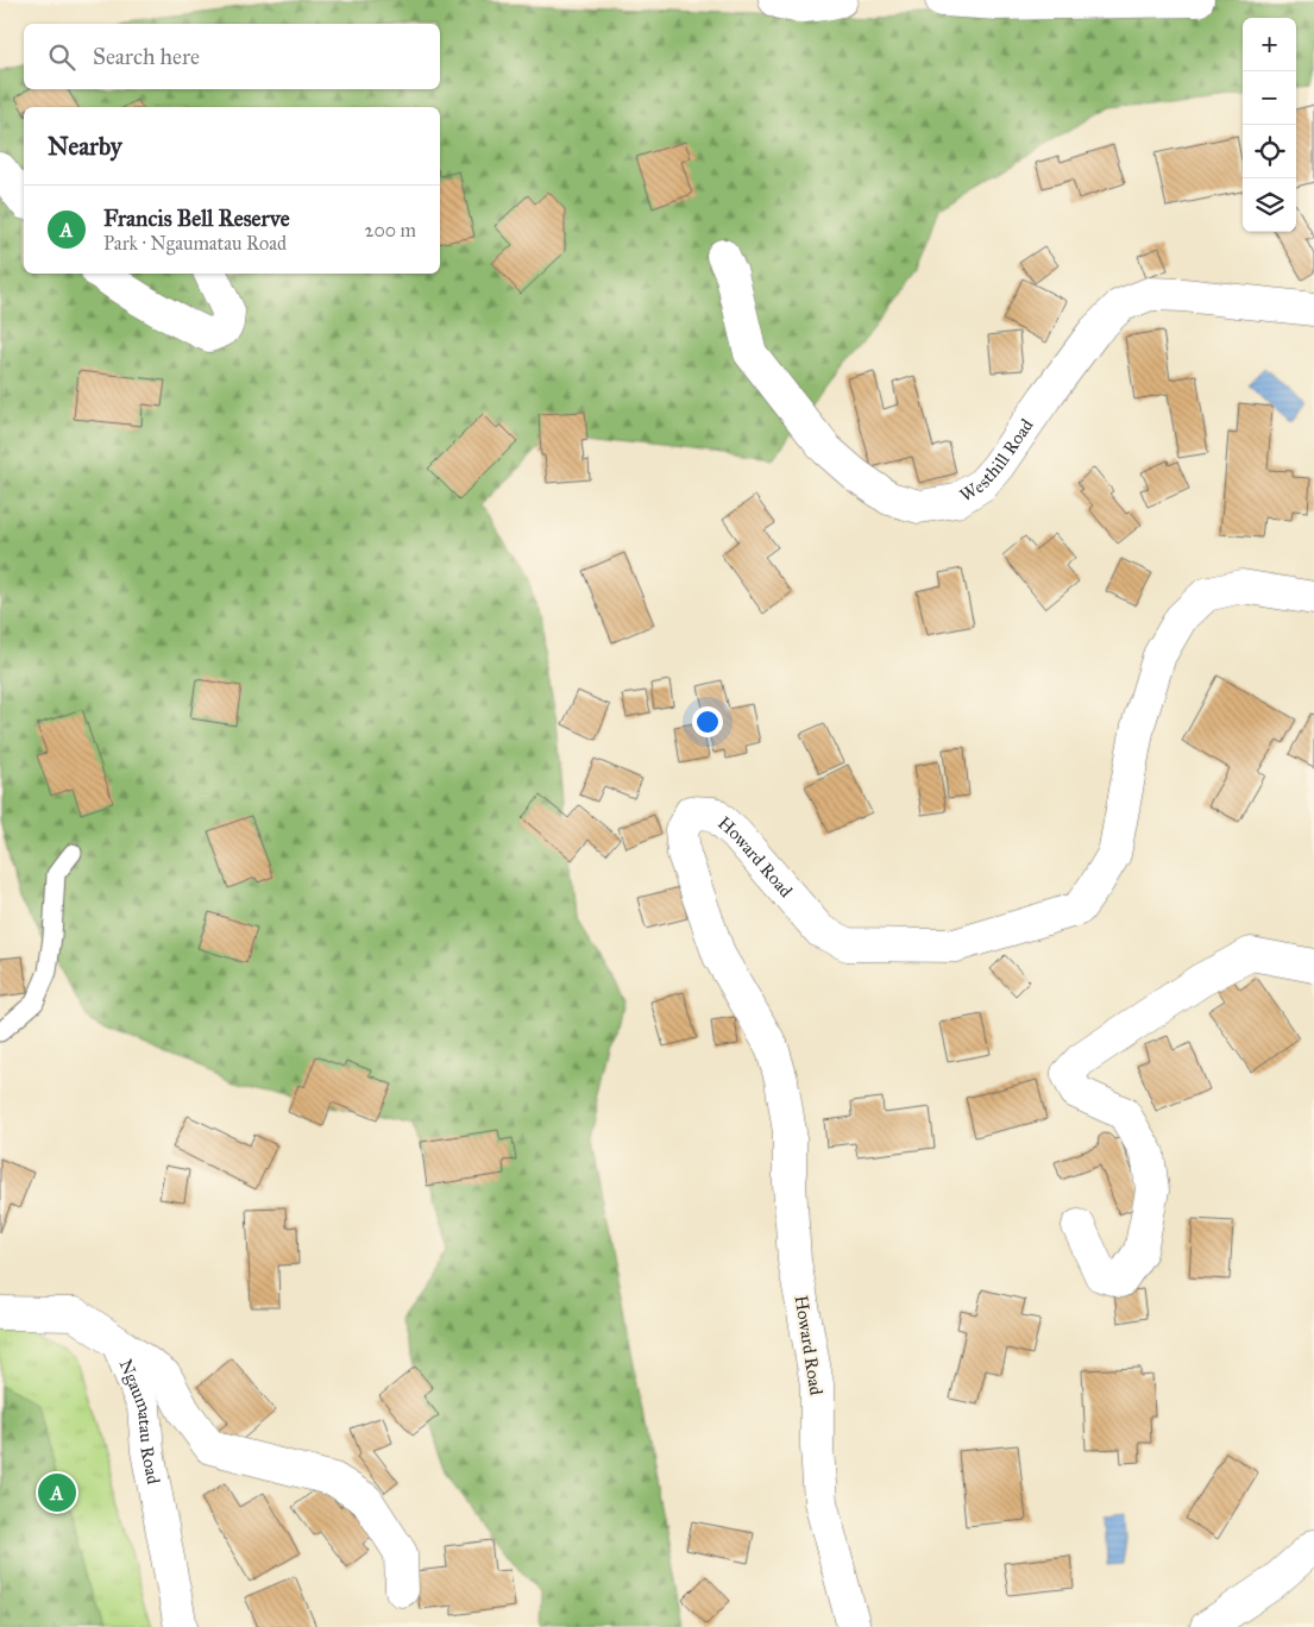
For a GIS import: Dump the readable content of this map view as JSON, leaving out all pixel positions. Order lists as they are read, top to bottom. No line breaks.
{"streets":{"street":["Westhill Road","Howard Road","Ngaumatau Road"]},"page":{"map_buttons":["+","−"],"search":"Search here","heading":"Nearby","list":[{"mark":"A","name":"Francis Bell Reserve","note":"Park · Ngaumatau Road","value":"200 m"}],"pins":"A"}}
